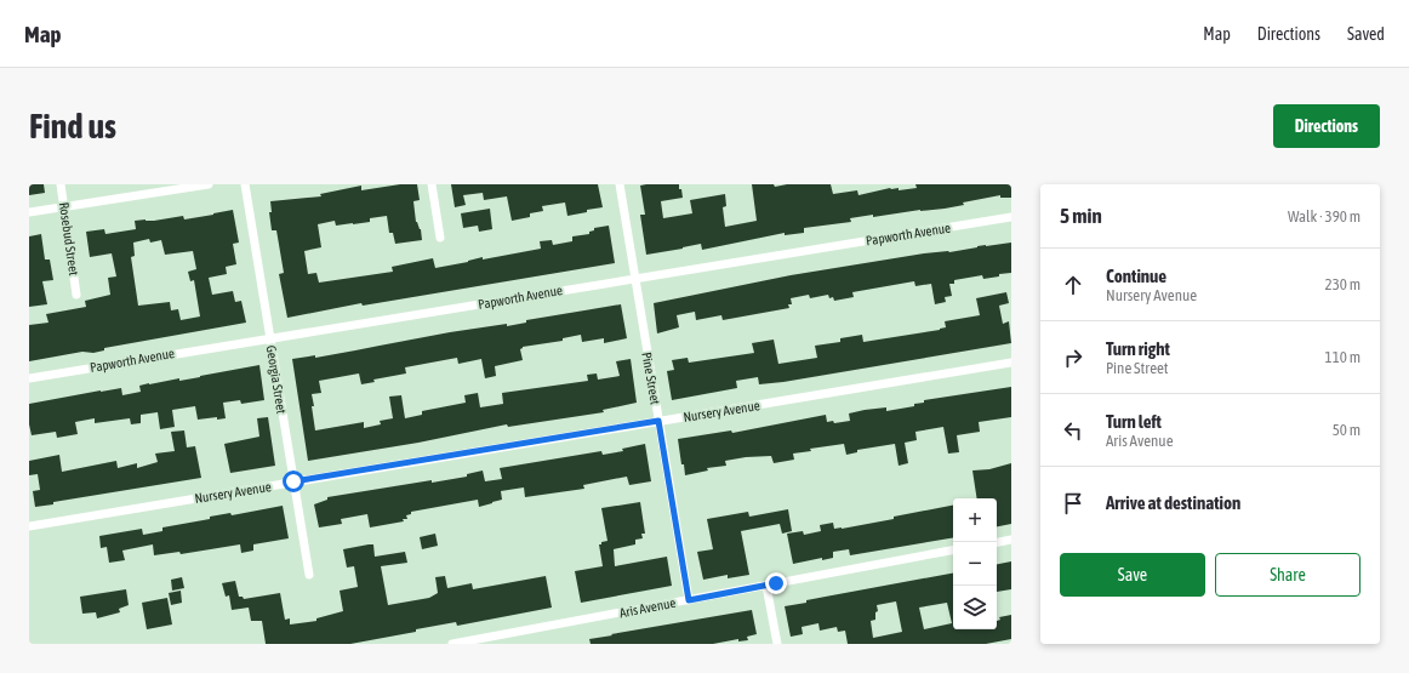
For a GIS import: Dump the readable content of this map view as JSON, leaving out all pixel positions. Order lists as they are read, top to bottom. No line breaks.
{"streets":{"street":["Papworth Avenue","Rosebud Street","Pine Street","Georgia Street","Nursery Avenue","Aris Avenue"]},"crossings":[["Papworth Avenue","Pine Street"],["Papworth Avenue","Georgia Street"],["Pine Street","Nursery Avenue"],["Pine Street","Aris Avenue"],["Georgia Street","Nursery Avenue"]],"page":{"header":"Map","nav":["Map","Directions","Saved"],"buttons":["Directions",["Save","Share"]],"title":"Find us","heading":["5 min","Walk · 390 m"],"list":[["Continue","Nursery Avenue","230 m"],["Turn right","Pine Street","110 m"],["Turn left","Aris Avenue","50 m"],"Arrive at destination"],"map_buttons":["+","−"]}}
